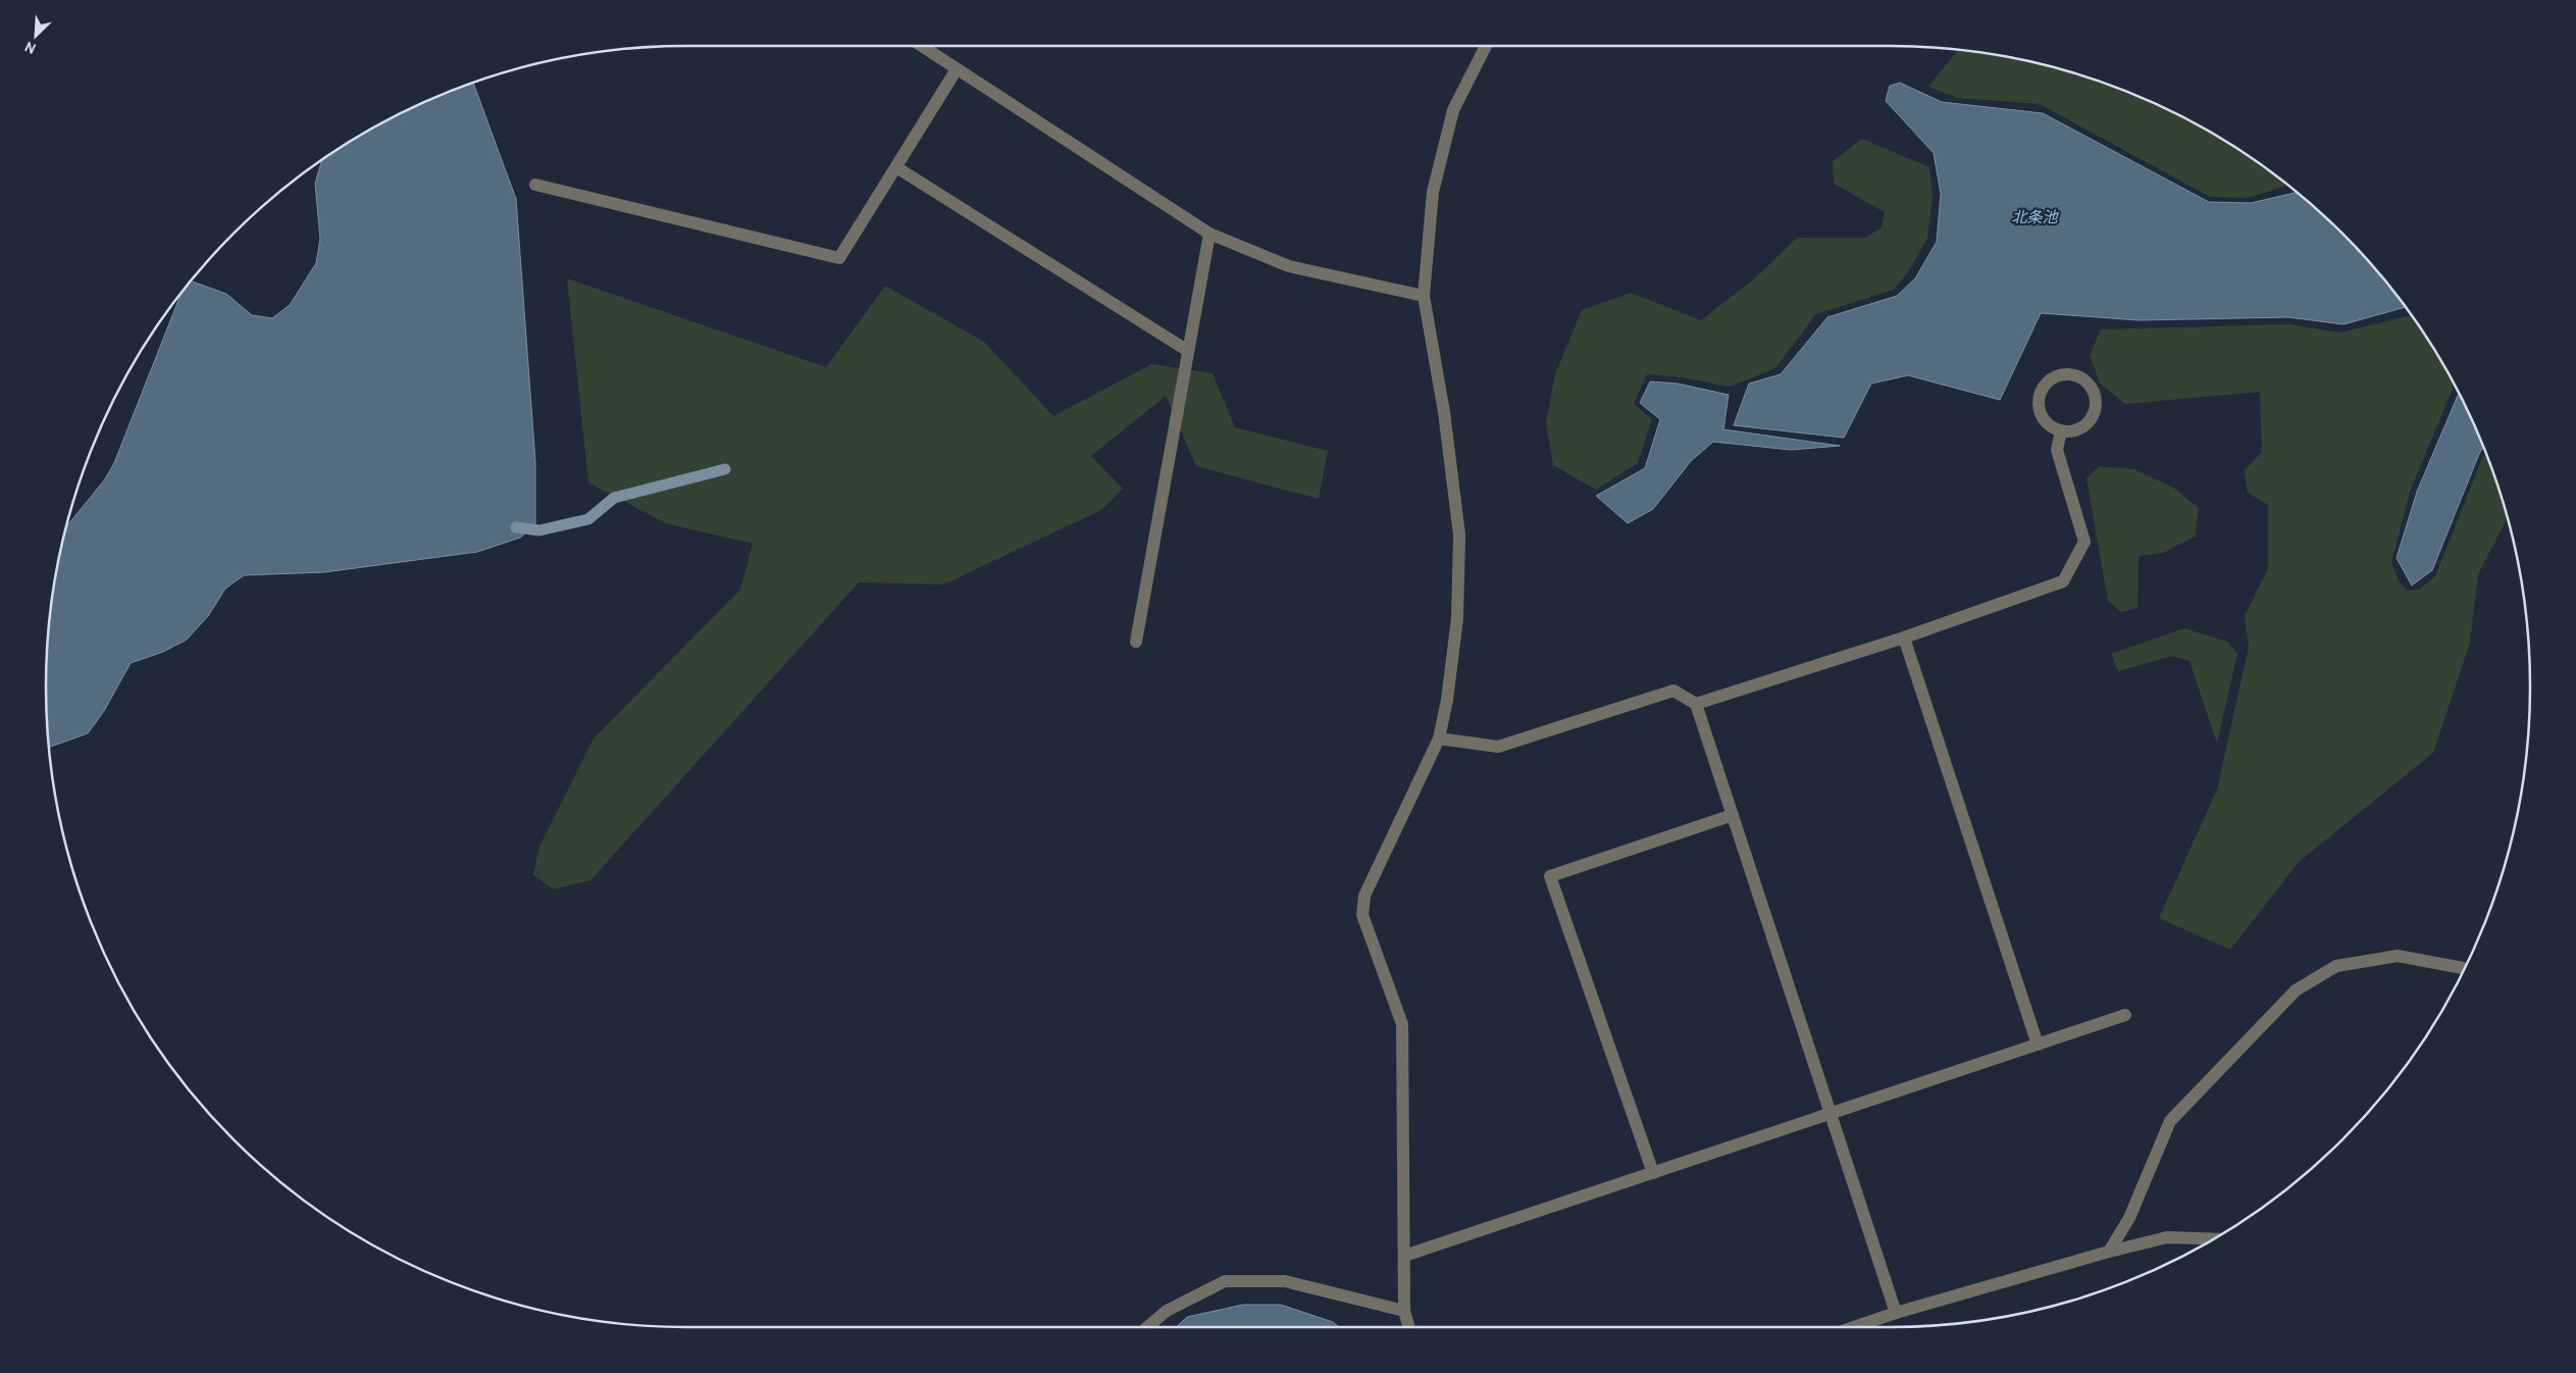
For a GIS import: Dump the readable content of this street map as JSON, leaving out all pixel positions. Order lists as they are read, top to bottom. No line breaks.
{"water":["北条池"],"north":"bottom left"}
